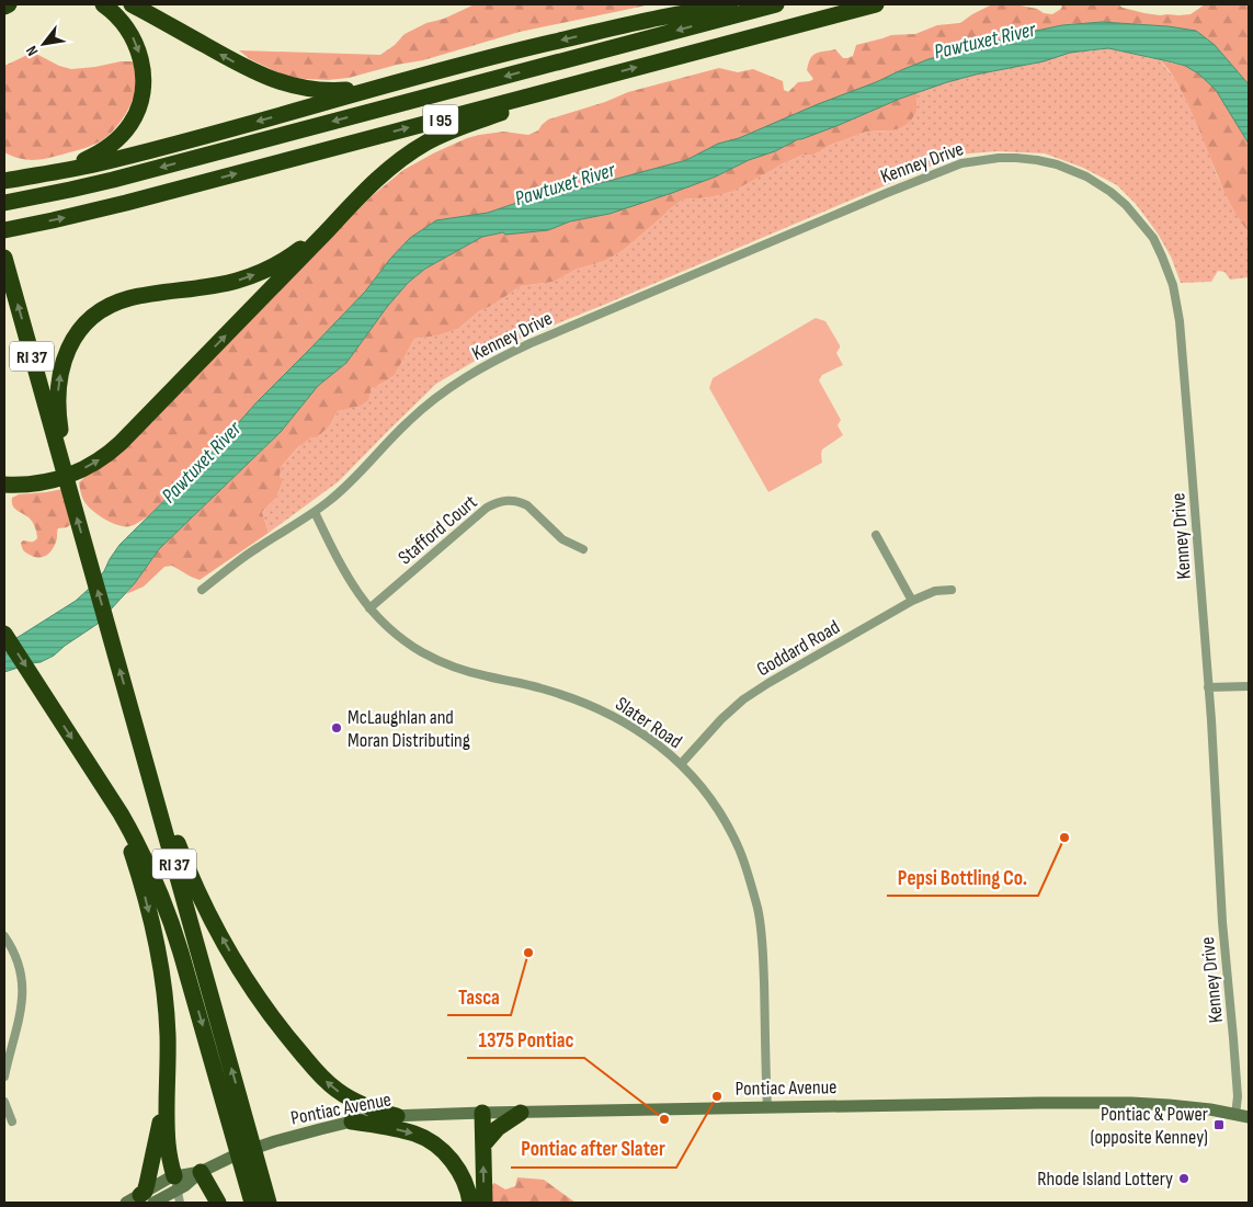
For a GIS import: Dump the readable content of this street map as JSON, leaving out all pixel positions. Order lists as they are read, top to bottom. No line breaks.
{"streets":{"highway":["I 95","RI 37"],"main road":["Pontiac Avenue"],"street":["Kenney Drive","Stafford Court","Goddard Road","Slater Road"]},"crossings":[["Kenney Drive","Slater Road"],["Kenney Drive","Pontiac Avenue"],["Stafford Court","Slater Road"],["Goddard Road","Slater Road"],["Slater Road","Pontiac Avenue"]],"water":["Pawtuxet River"],"places":{"other":["McLaughlan and Moran Distributing","Pepsi Bottling Co.","Tasca","Pontiac after Slater","1375 Pontiac","Rhode Island Lottery"],"transit":["Pontiac & Power (opposite Kenney)"]},"north":"bottom left"}
